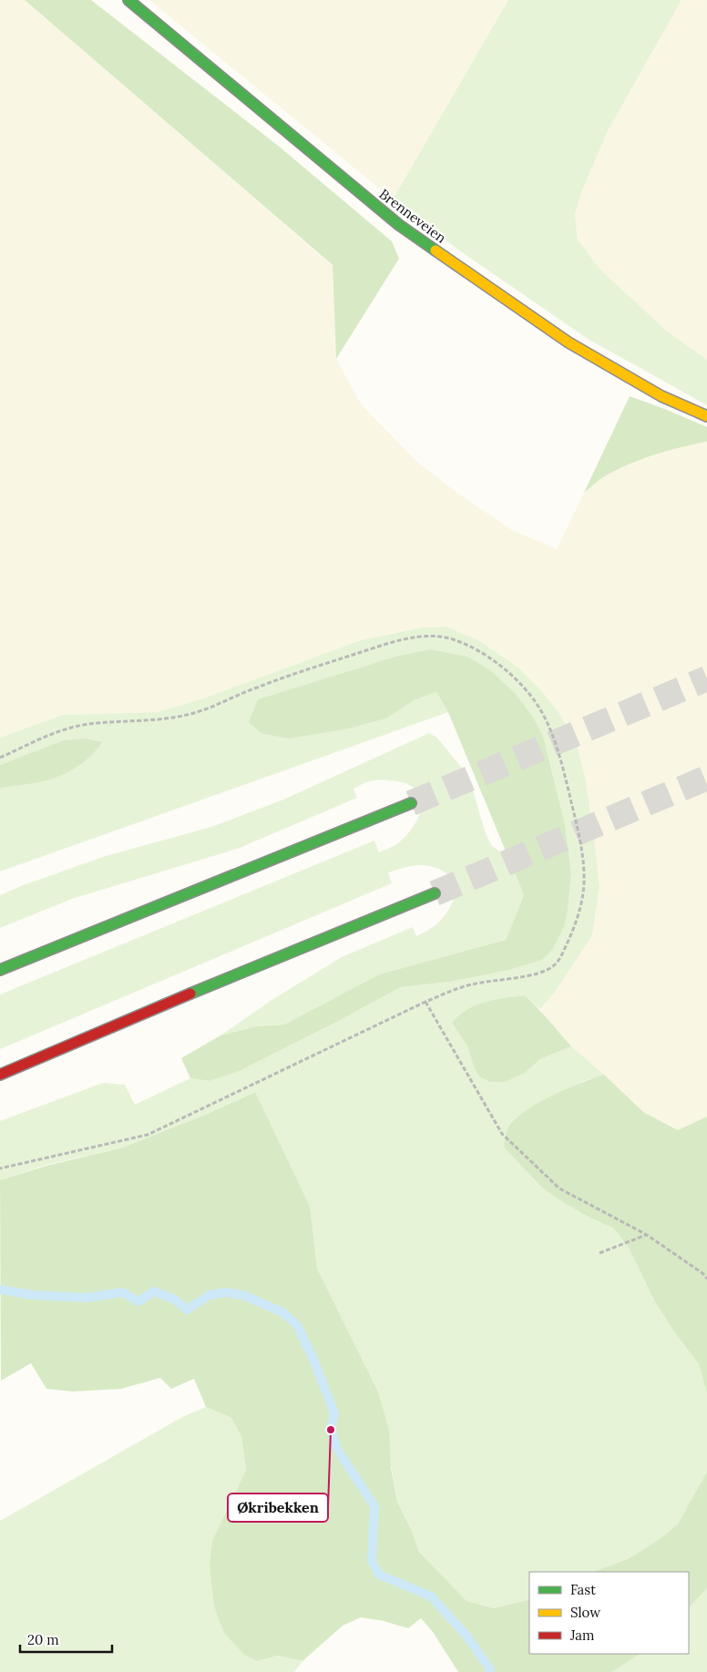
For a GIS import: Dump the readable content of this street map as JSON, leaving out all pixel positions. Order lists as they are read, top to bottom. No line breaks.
{"streets":{"main road":["Brenneveien"]},"places":["Økribekken"],"legend":["Fast","Slow","Jam"],"scale_bar":"20 m"}
